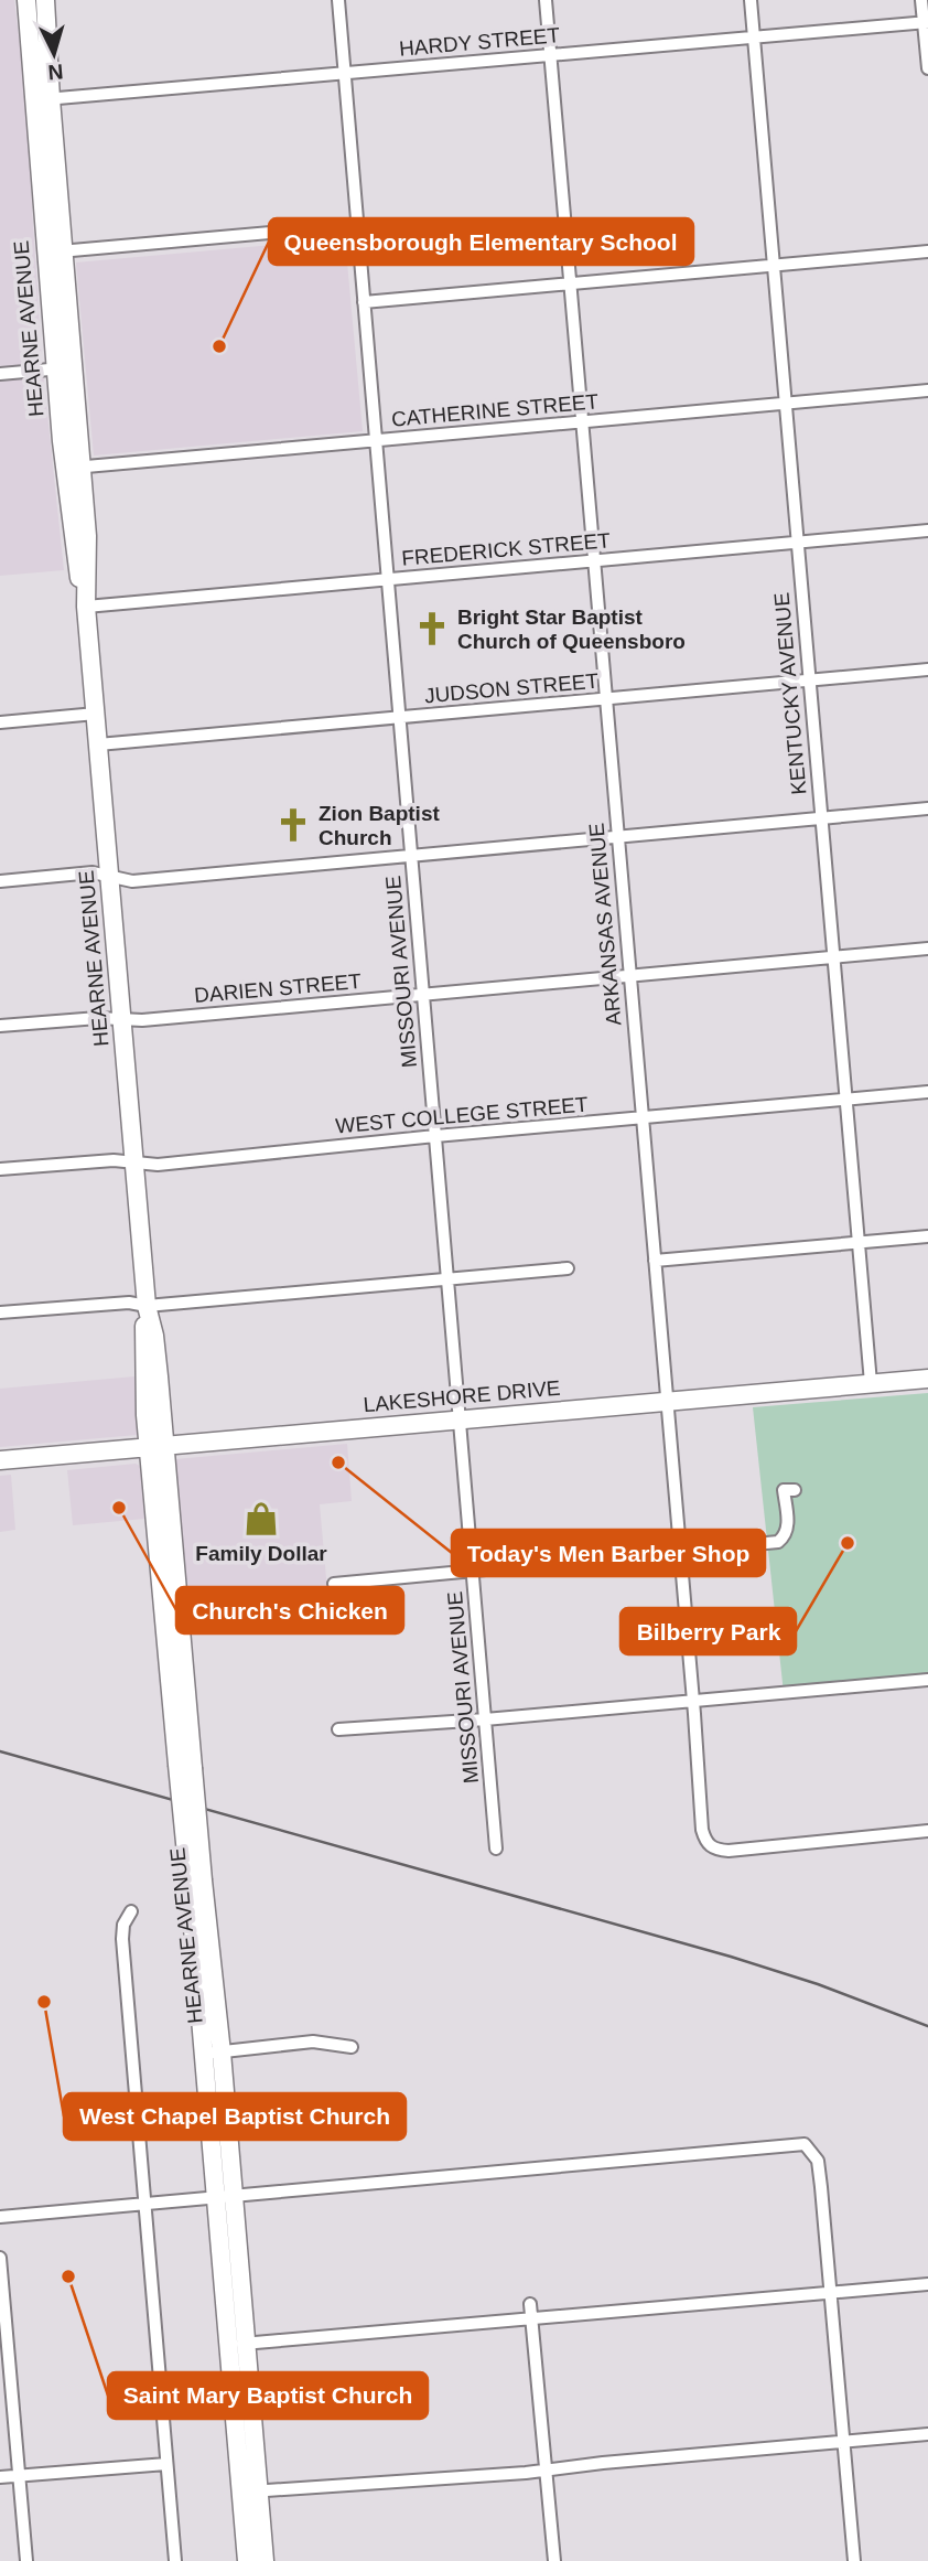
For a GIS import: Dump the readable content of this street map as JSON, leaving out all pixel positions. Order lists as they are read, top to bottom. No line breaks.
{"streets":{"main road":["HEARNE AVENUE","LAKESHORE DRIVE"],"street":["HARDY STREET","CATHERINE STREET","FREDERICK STREET","JUDSON STREET","KENTUCKY AVENUE","ARKANSAS AVENUE","MISSOURI AVENUE","DARIEN STREET","WEST COLLEGE STREET"]},"crossings":[["HARDY STREET","HEARNE AVENUE"],["HARDY STREET","KENTUCKY AVENUE"],["HARDY STREET","ARKANSAS AVENUE"],["HARDY STREET","MISSOURI AVENUE"],["HEARNE AVENUE","CATHERINE STREET"],["HEARNE AVENUE","FREDERICK STREET"],["HEARNE AVENUE","JUDSON STREET"],["HEARNE AVENUE","DARIEN STREET"],["HEARNE AVENUE","WEST COLLEGE STREET"],["HEARNE AVENUE","LAKESHORE DRIVE"],["CATHERINE STREET","KENTUCKY AVENUE"],["CATHERINE STREET","ARKANSAS AVENUE"],["CATHERINE STREET","MISSOURI AVENUE"],["FREDERICK STREET","KENTUCKY AVENUE"],["FREDERICK STREET","ARKANSAS AVENUE"],["FREDERICK STREET","MISSOURI AVENUE"],["JUDSON STREET","KENTUCKY AVENUE"],["JUDSON STREET","ARKANSAS AVENUE"],["JUDSON STREET","MISSOURI AVENUE"],["KENTUCKY AVENUE","DARIEN STREET"],["KENTUCKY AVENUE","WEST COLLEGE STREET"],["KENTUCKY AVENUE","LAKESHORE DRIVE"],["ARKANSAS AVENUE","DARIEN STREET"],["ARKANSAS AVENUE","WEST COLLEGE STREET"],["ARKANSAS AVENUE","LAKESHORE DRIVE"],["MISSOURI AVENUE","DARIEN STREET"],["MISSOURI AVENUE","WEST COLLEGE STREET"],["MISSOURI AVENUE","LAKESHORE DRIVE"]],"places":{"other":["Queensborough Elementary School","Today's Men Barber Shop","Church's Chicken","Bilberry Park","West Chapel Baptist Church","Saint Mary Baptist Church"],"church":["Bright Star Baptist Church of Queensboro","Zion Baptist Church"],"shop":["Family Dollar"]},"north":"bottom"}
